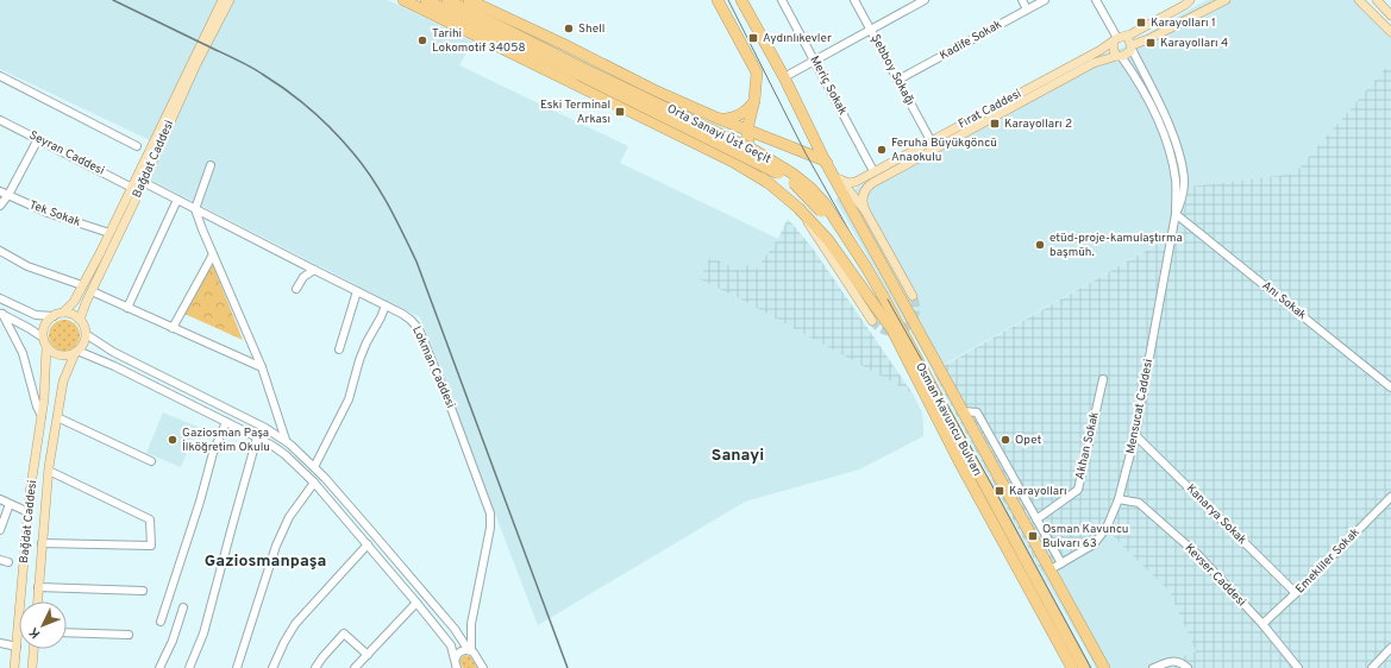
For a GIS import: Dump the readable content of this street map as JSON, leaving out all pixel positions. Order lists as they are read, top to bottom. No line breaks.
{"streets":{"highway":["Orta Sanayi Üst Geçit","Osman Kavuncu Bulvarı"],"main road":["Fırat Caddesi","Bağdat Caddesi"],"street":["Kadife Sokak","Şebboy Sokağı","Meriç Sokak","Seyran Caddesi","Tek Sokak","Anı Sokak","Lokman Caddesi","Mensucat Caddesi","Akhan Sokak","Kanarya Sokak","Emekliler Sokak","Kevser Caddesi"]},"crossings":[["Kadife Sokak","Şebboy Sokağı"],["Şebboy Sokağı","Fırat Caddesi"],["Meriç Sokak","Fırat Caddesi"],["Fırat Caddesi","Mensucat Caddesi"],["Orta Sanayi Üst Geçit","Osman Kavuncu Bulvarı"],["Seyran Caddesi","Bağdat Caddesi"],["Bağdat Caddesi","Tek Sokak"],["Bağdat Caddesi","Lokman Caddesi"],["Anı Sokak","Mensucat Caddesi"],["Mensucat Caddesi","Kanarya Sokak"],["Mensucat Caddesi","Kevser Caddesi"],["Kanarya Sokak","Emekliler Sokak"],["Emekliler Sokak","Kevser Caddesi"]],"districts":["Sanayi","Gaziosmanpaşa"],"places":{"transit":["Karayolları 1","Aydınlıkevler","Karayolları 4","Eski Terminal Arkası","Karayolları 2","Karayolları","Osman Kavuncu Bulvarı 63"],"other":["Shell","Tarihi Lokomotif 34058","Feruha Büyükgöncü Anaokulu","etüd-proje-kamulaştırma başmüh.","Gaziosman Paşa İlköğretim Okulu","Opet"]},"north":"bottom left"}
